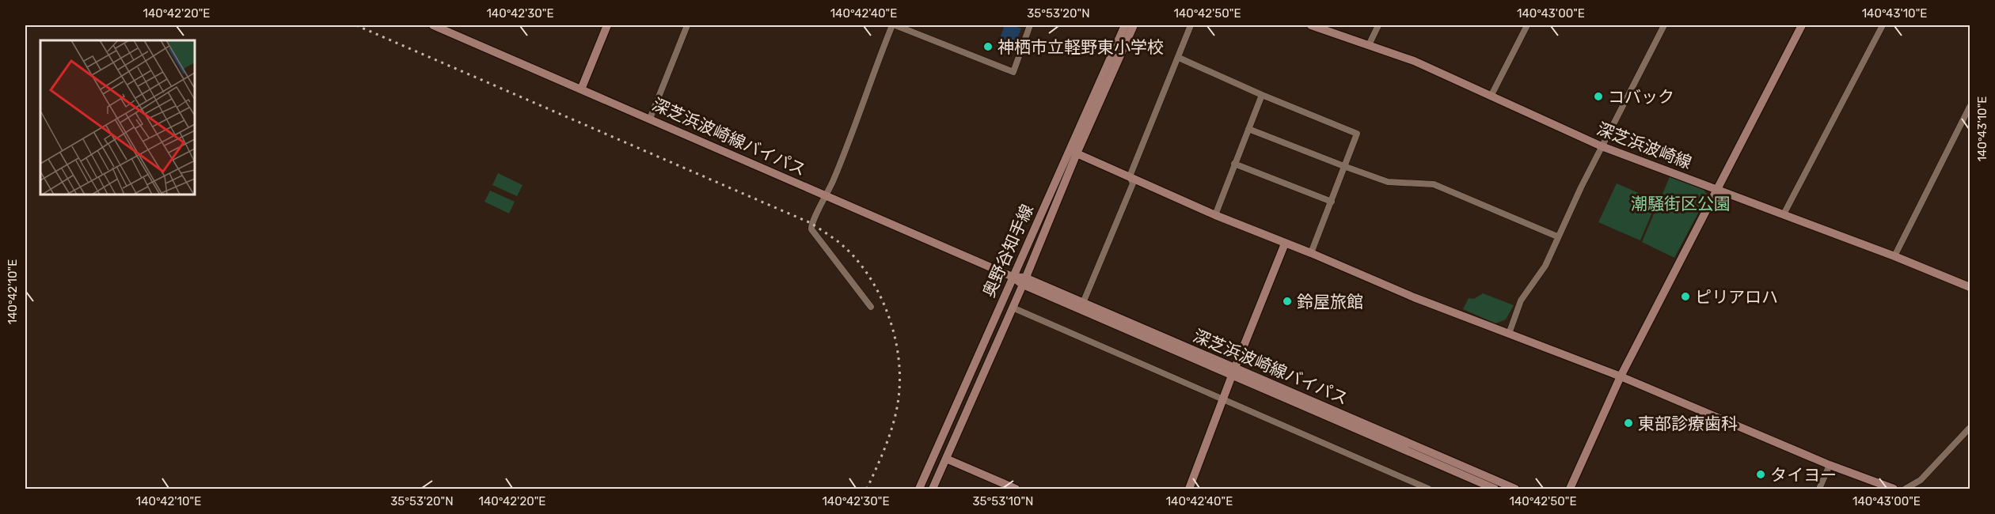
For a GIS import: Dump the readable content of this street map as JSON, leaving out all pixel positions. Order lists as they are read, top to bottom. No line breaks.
{"streets":{"main road":["深芝浜波崎線バイパス","深芝浜波崎線","奥野谷知手線"]},"crossings":[["深芝浜波崎線バイパス","奥野谷知手線"]],"parks":["潮騒街区公園"],"places":["神栖市立軽野東小学校","コバック","ピリアロハ","鈴屋旅館","東部診療歯科","タイヨー"],"coordinates":["140°42'20\"E","140°42'30\"E","140°42'40\"E","35°53'20\"N","140°42'50\"E","140°43'00\"E","140°43'10\"E","140°42'10\"E","35°53'10\"N"]}
